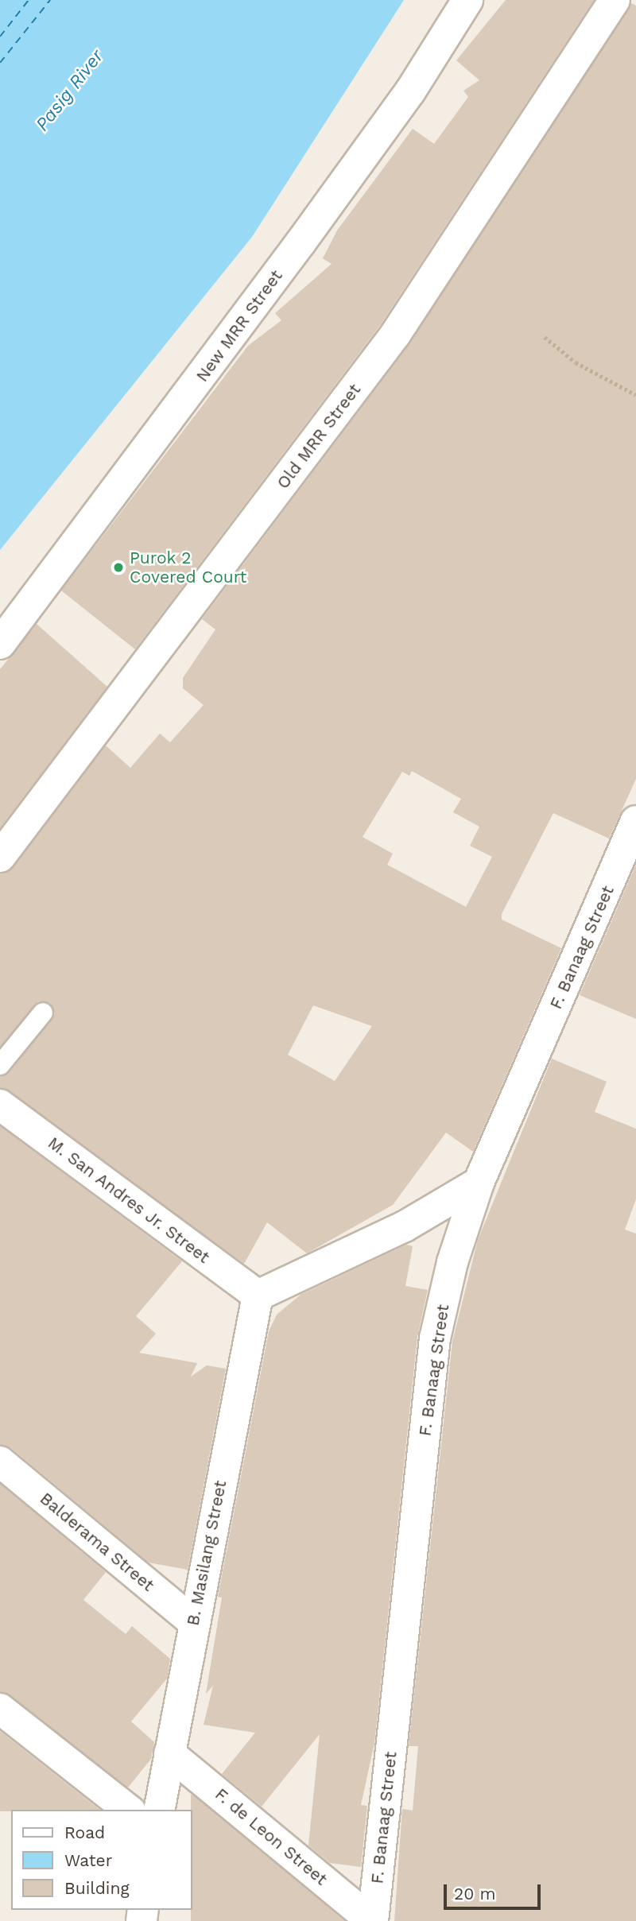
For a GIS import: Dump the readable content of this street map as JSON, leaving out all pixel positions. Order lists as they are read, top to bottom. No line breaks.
{"streets":{"street":["New MRR Street","Old MRR Street","F. Banaag Street","M. San Andres Jr. Street","Balderama Street","B. Masilang Street","F. de Leon Street"]},"crossings":[["F. Banaag Street","F. de Leon Street"],["M. San Andres Jr. Street","B. Masilang Street"],["Balderama Street","B. Masilang Street"],["B. Masilang Street","F. de Leon Street"]],"water":["Pasig River"],"places":["Purok 2 Covered Court"],"legend":["Road","Water","Building"],"scale_bar":"20 m"}
